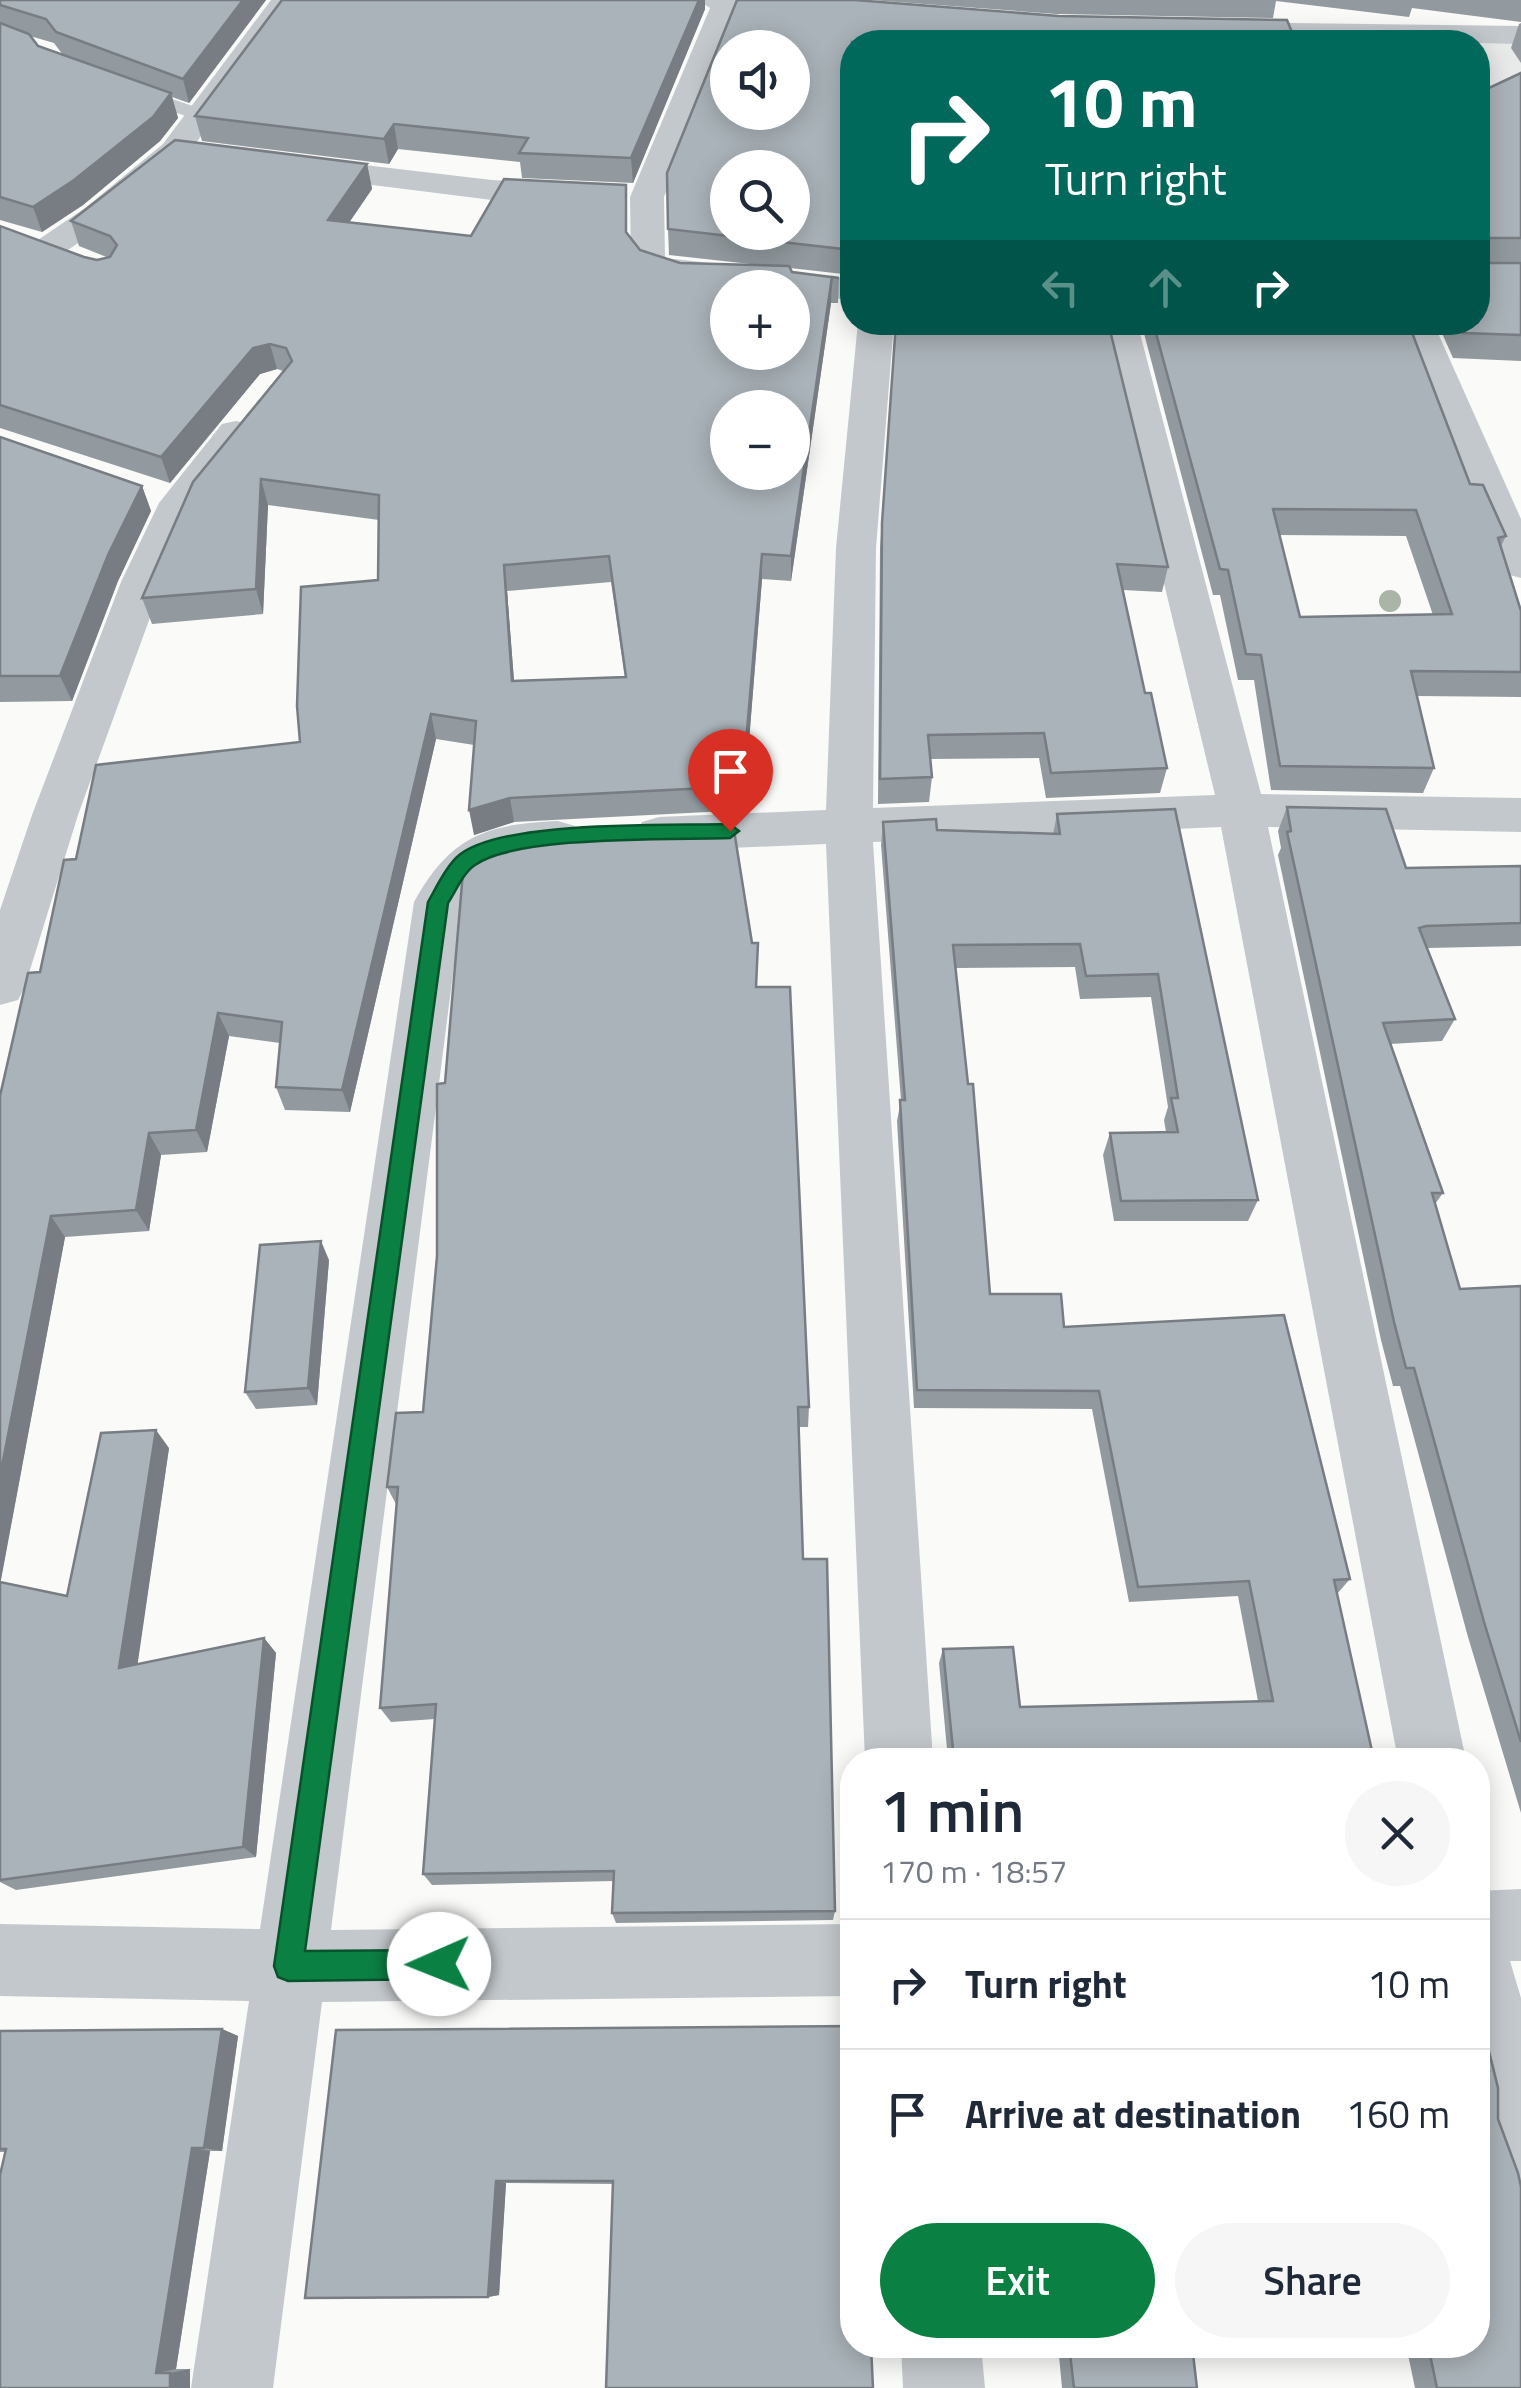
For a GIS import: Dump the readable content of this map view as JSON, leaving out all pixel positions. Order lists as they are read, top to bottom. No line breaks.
{"page":{"map_buttons":["+","−"],"turn":["10 m","Turn right"],"heading":["1 min","170 m · 18:57"],"list":[{"name":"Turn right","value":"10 m"},{"name":"Arrive at destination","value":"160 m"}],"buttons":["Exit","Share"]}}
